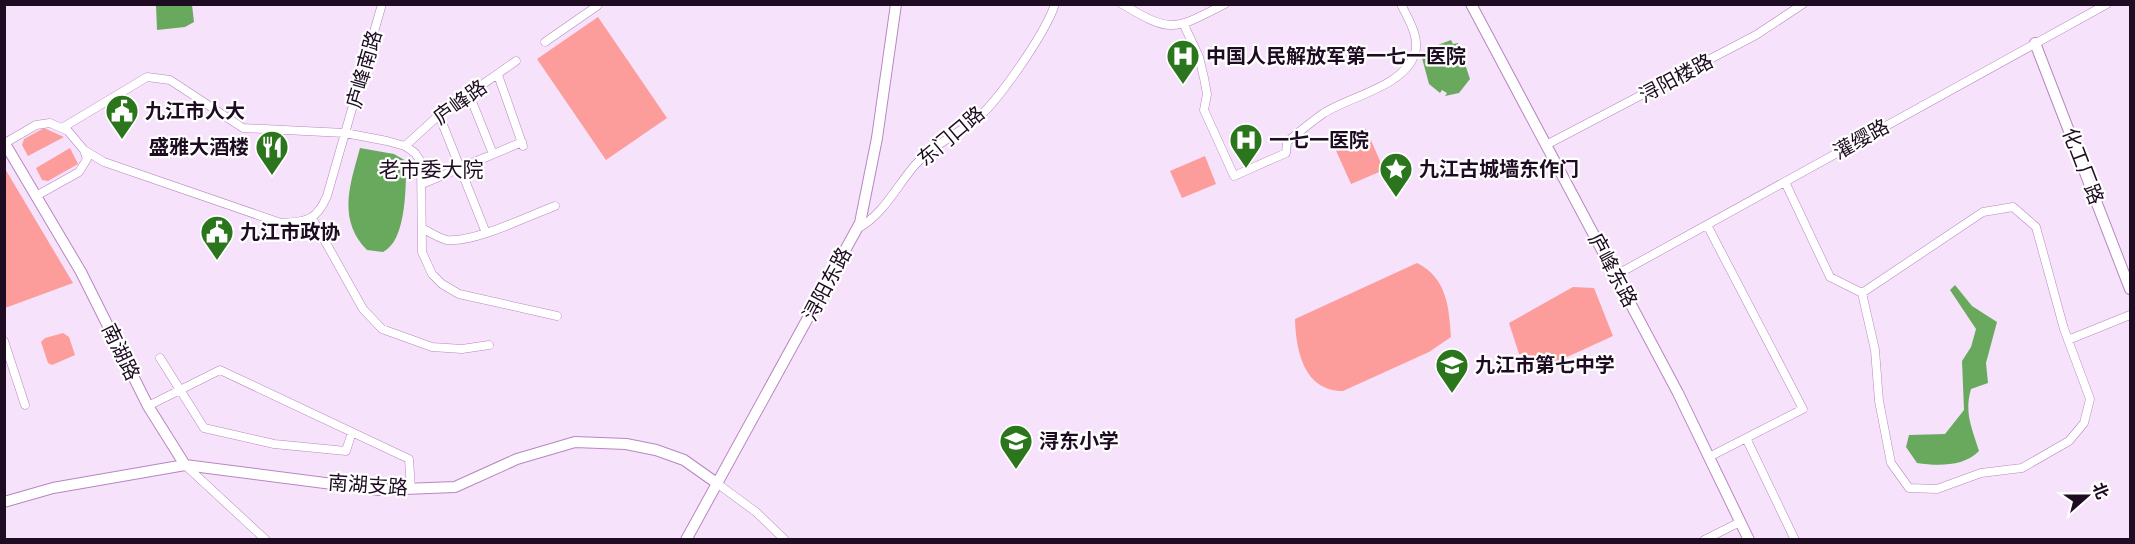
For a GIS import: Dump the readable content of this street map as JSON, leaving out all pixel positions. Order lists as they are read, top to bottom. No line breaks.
{"streets":{"street":["庐峰南路","浔阳楼路","庐峰路","东门口路","灌缨路","化工厂路","庐峰东路","浔阳东路","南湖路","南湖支路"]},"crossings":[["浔阳楼路","庐峰东路"],["东门口路","浔阳东路"],["灌缨路","化工厂路"],["灌缨路","庐峰东路"],["浔阳东路","南湖支路"],["南湖路","南湖支路"]],"districts":["老市委大院"],"places":{"hospital":["中国人民解放军第一七一医院","一七一医院"],"public building":["九江市人大","九江市政协"],"restaurant":["盛雅大酒楼"],"place":["九江古城墙东作门"],"school or university":["九江市第七中学","浔东小学"]},"north":"right"}
